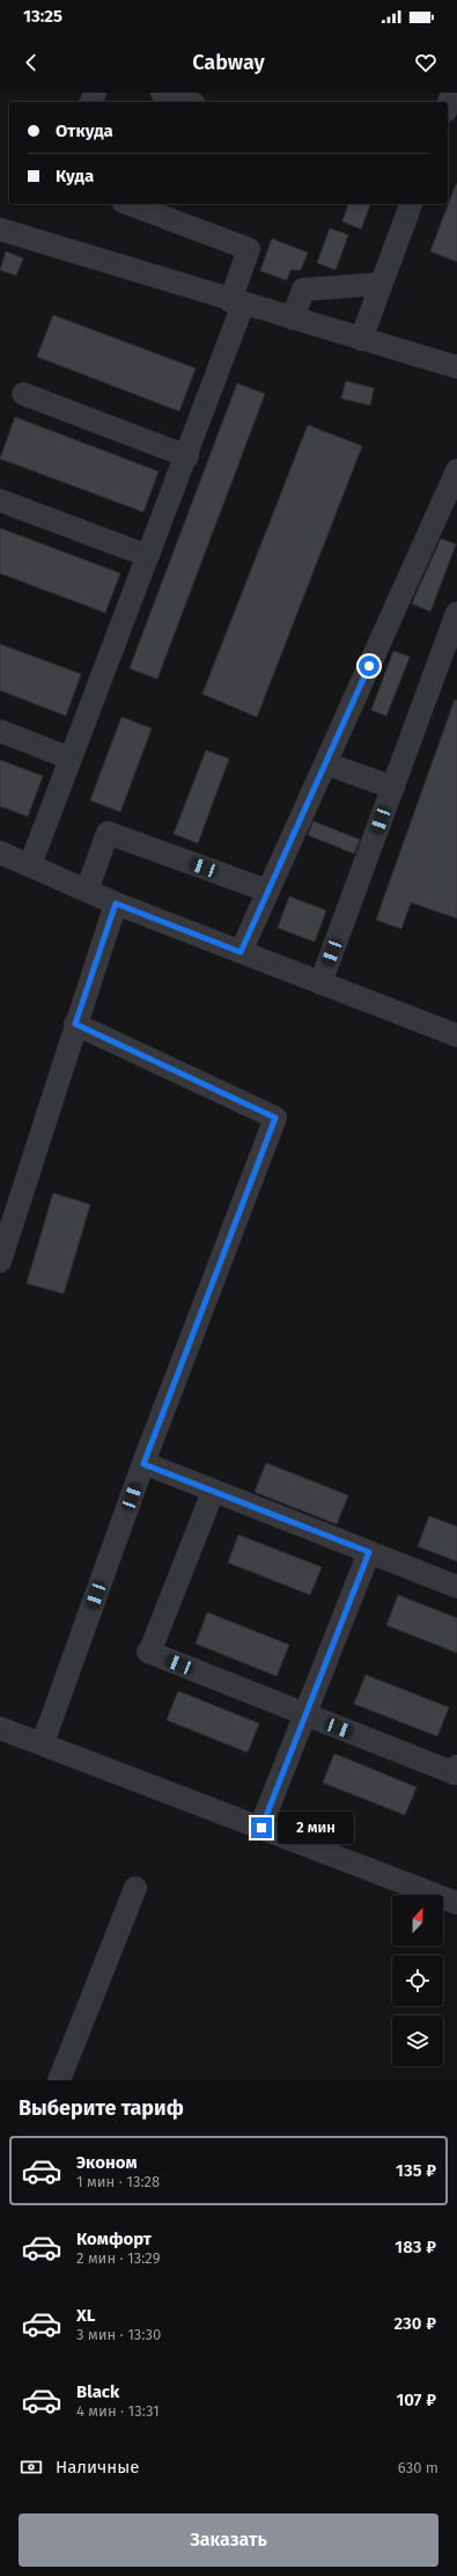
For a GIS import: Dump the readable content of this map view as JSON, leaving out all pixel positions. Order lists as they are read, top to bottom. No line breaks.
{"north":"top","page":{"status":"13:25","header":"Cabway","banner":["Откуда","Куда"],"bubble":"2 мин","heading":"Выберите тариф","list":[{"name":"Эконом","note":"1 мин · 13:28","value":"135 ₽"},{"name":"Комфорт","note":"2 мин · 13:29","value":"183 ₽"},{"name":"XL","note":"3 мин · 13:30","value":"230 ₽"},{"name":"Black","note":"4 мин · 13:31","value":"107 ₽"}],"pay":["Наличные","630 m"],"buttons":"Заказать"}}
